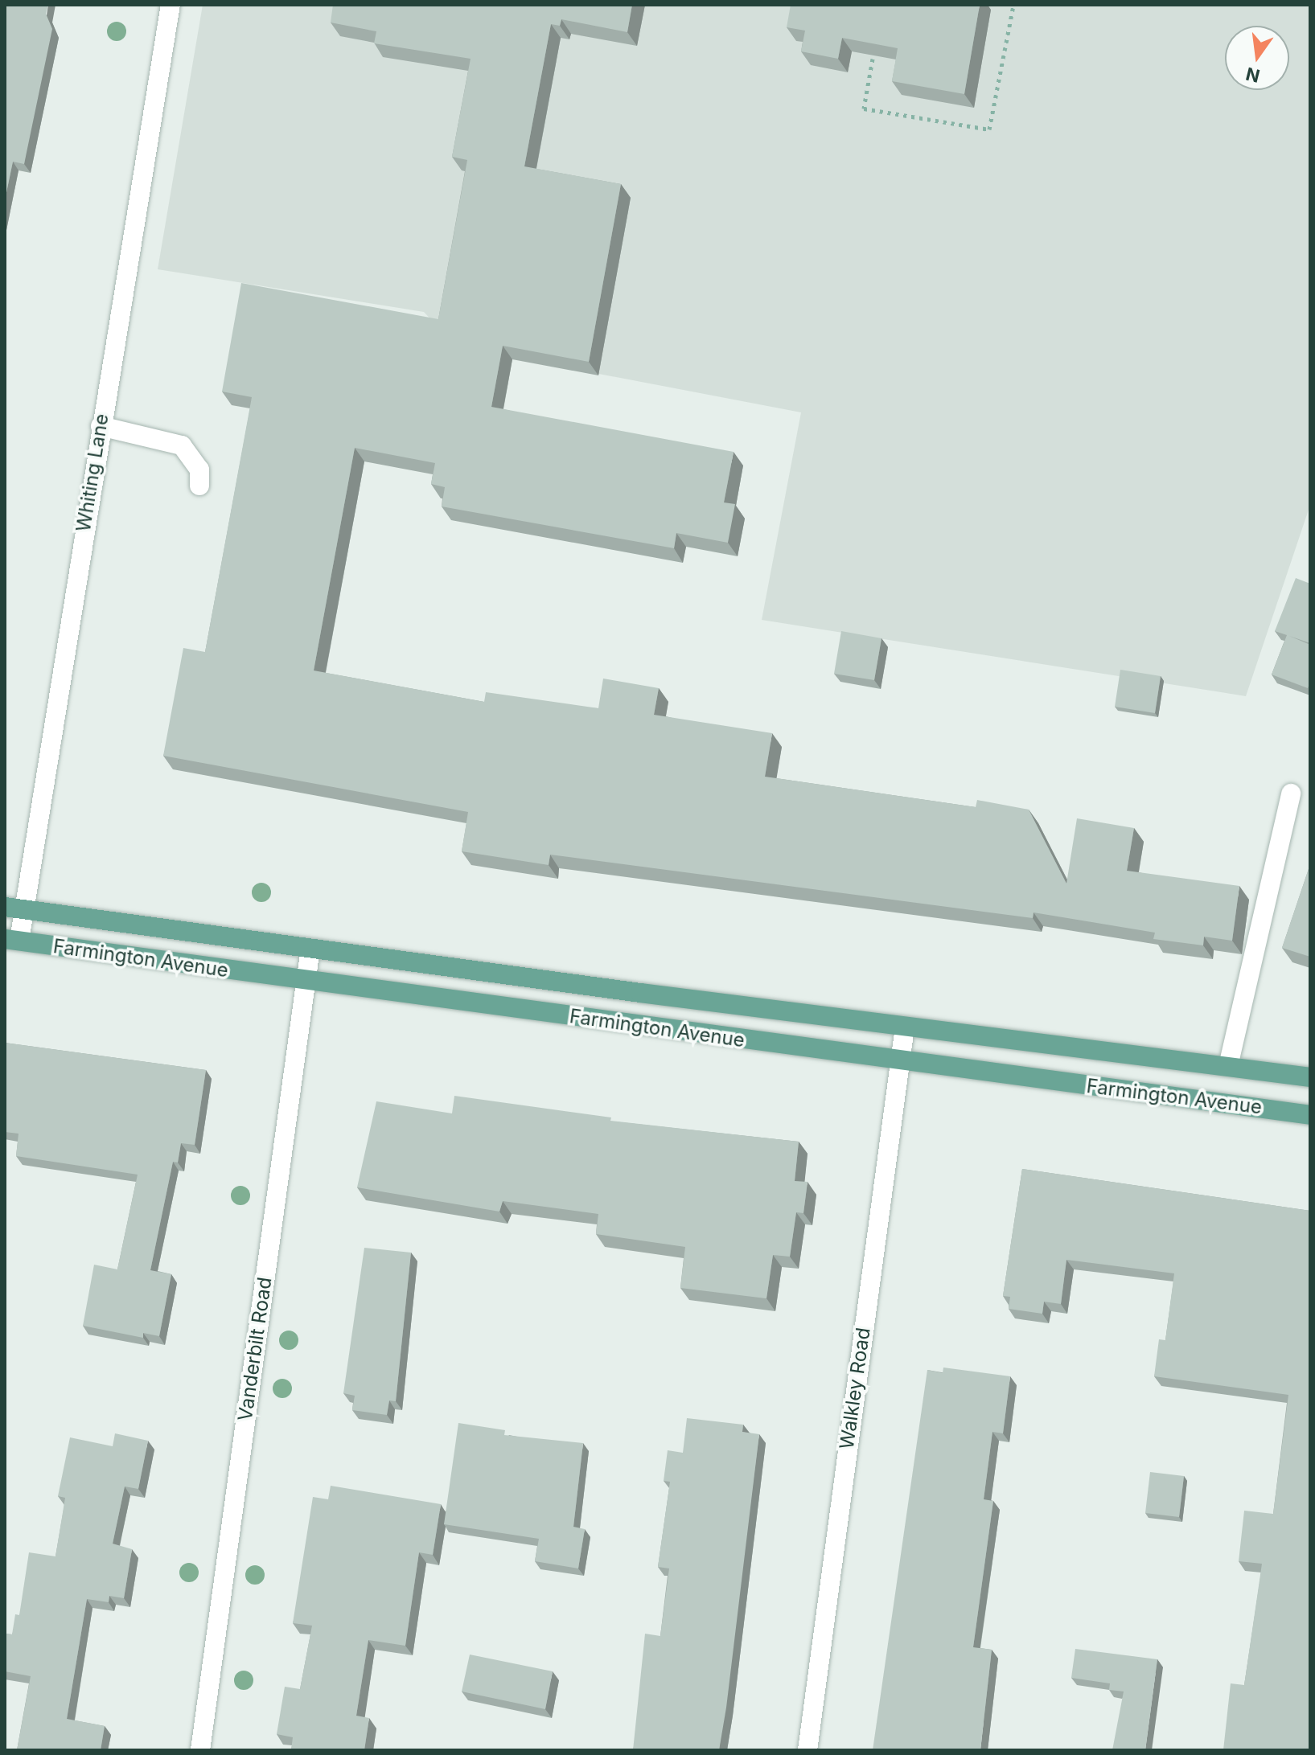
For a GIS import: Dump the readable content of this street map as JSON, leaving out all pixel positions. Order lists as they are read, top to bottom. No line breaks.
{"streets":{"main road":["Farmington Avenue"],"street":["Whiting Lane","Vanderbilt Road","Walkley Road"]},"crossings":[["Whiting Lane","Farmington Avenue"],["Farmington Avenue","Vanderbilt Road"],["Farmington Avenue","Walkley Road"]],"north":"bottom"}
